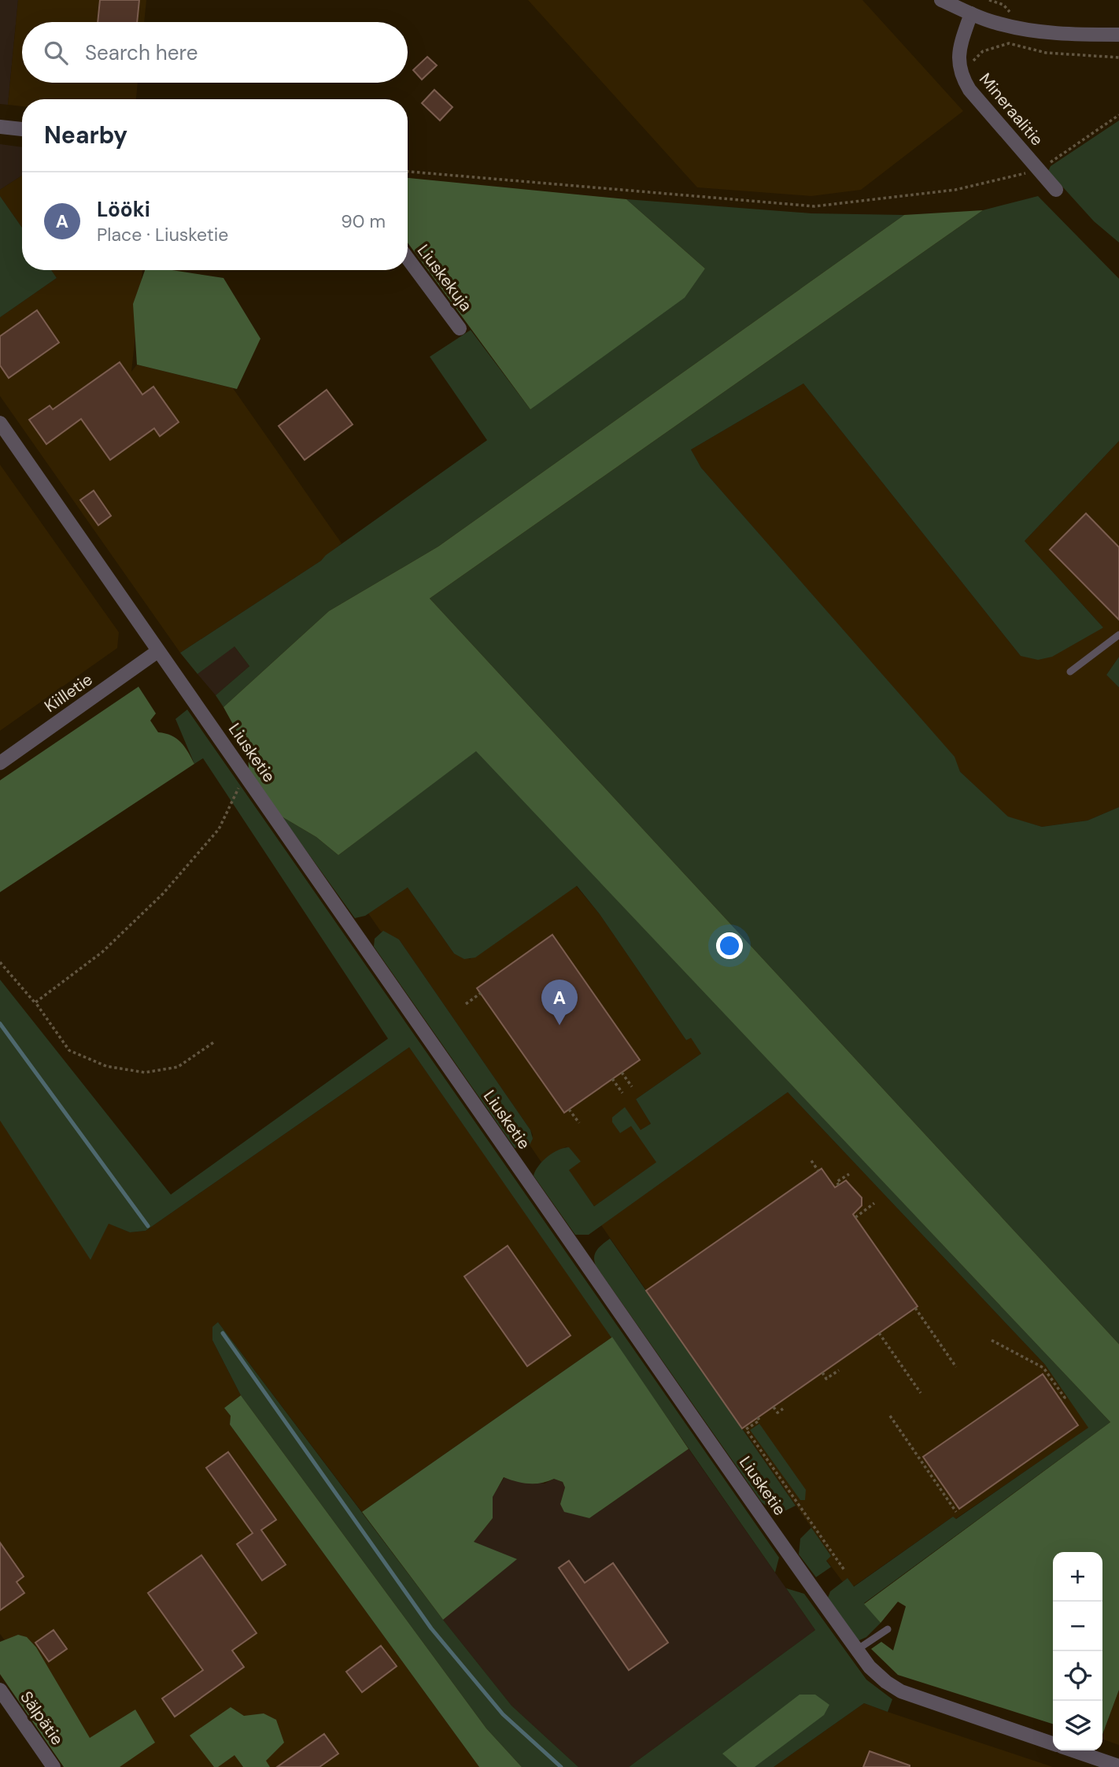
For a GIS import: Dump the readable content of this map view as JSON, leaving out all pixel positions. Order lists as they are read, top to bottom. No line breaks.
{"streets":{"street":["Mineraalitie","Liuskekuja","Kiilletie","Liusketie","Sälpätie"]},"crossings":[["Kiilletie","Liusketie"]],"page":{"search":"Search here","heading":"Nearby","list":[{"mark":"A","name":"Lööki","note":"Place · Liusketie","value":"90 m"}],"pins":"A","map_buttons":["+","−"]}}
